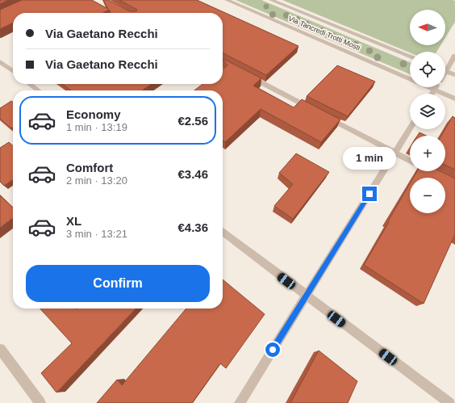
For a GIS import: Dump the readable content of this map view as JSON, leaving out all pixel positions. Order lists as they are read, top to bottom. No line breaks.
{"streets":{"street":["Via Tancredi Trotti Mosti"]},"north":"left","page":{"map_buttons":["+","−"],"banner":["Via Gaetano Recchi","Via Gaetano Recchi"],"list":[{"name":"Economy","note":"1 min · 13:19","value":"€2.56"},{"name":"Comfort","note":"2 min · 13:20","value":"€3.46"},{"name":"XL","note":"3 min · 13:21","value":"€4.36"}],"bubble":"1 min","buttons":"Confirm"}}
